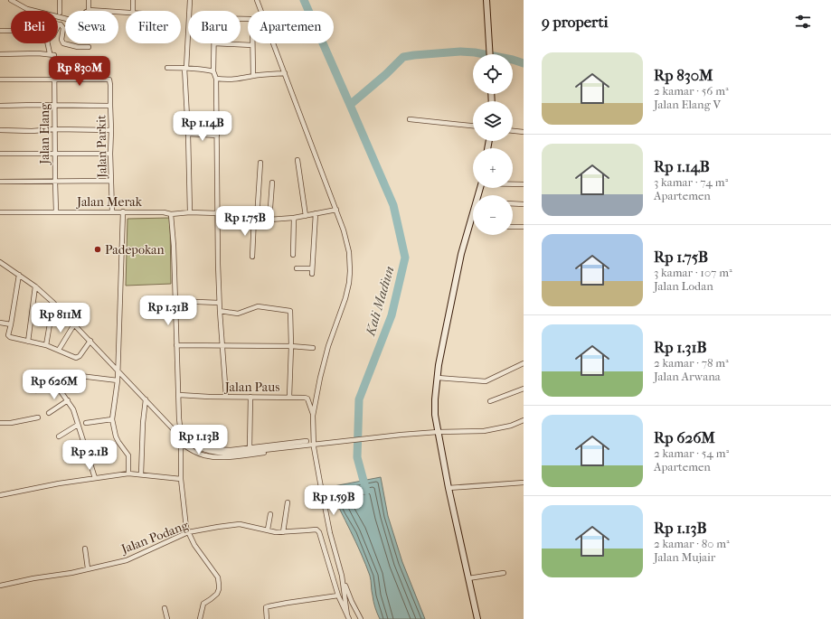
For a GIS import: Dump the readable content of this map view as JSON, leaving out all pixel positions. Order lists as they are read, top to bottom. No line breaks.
{"streets":{"street":["Jalan Elang","Jalan Parkit","Jalan Merak","Jalan Paus","Jalan Podang"]},"crossings":[["Jalan Elang","Jalan Parkit"],["Jalan Elang","Jalan Merak"],["Jalan Parkit","Jalan Merak"]],"water":["Kali Madiun"],"places":["Padepokan"],"page":{"heading":"9 properti","chip":["Beli","Sewa","Filter","Baru","Apartemen"],"list":[{"name":"Rp 830M","note":"2 kamar · 56 m² · Jalan Elang V"},{"name":"Rp 1.14B","note":"3 kamar · 74 m² · Apartemen"},{"name":"Rp 1.75B","note":"3 kamar · 107 m² · Jalan Lodan"},{"name":"Rp 1.31B","note":"2 kamar · 78 m² · Jalan Arwana"},{"name":"Rp 626M","note":"2 kamar · 54 m² · Apartemen"},{"name":"Rp 1.13B","note":"2 kamar · 80 m² · Jalan Mujair"}],"map_buttons":["+","−"],"price":["Rp 830M","Rp 1.14B","Rp 1.75B","Rp 1.31B","Rp 811M","Rp 626M","Rp 1.13B","Rp 2.1B","Rp 1.59B"]}}
